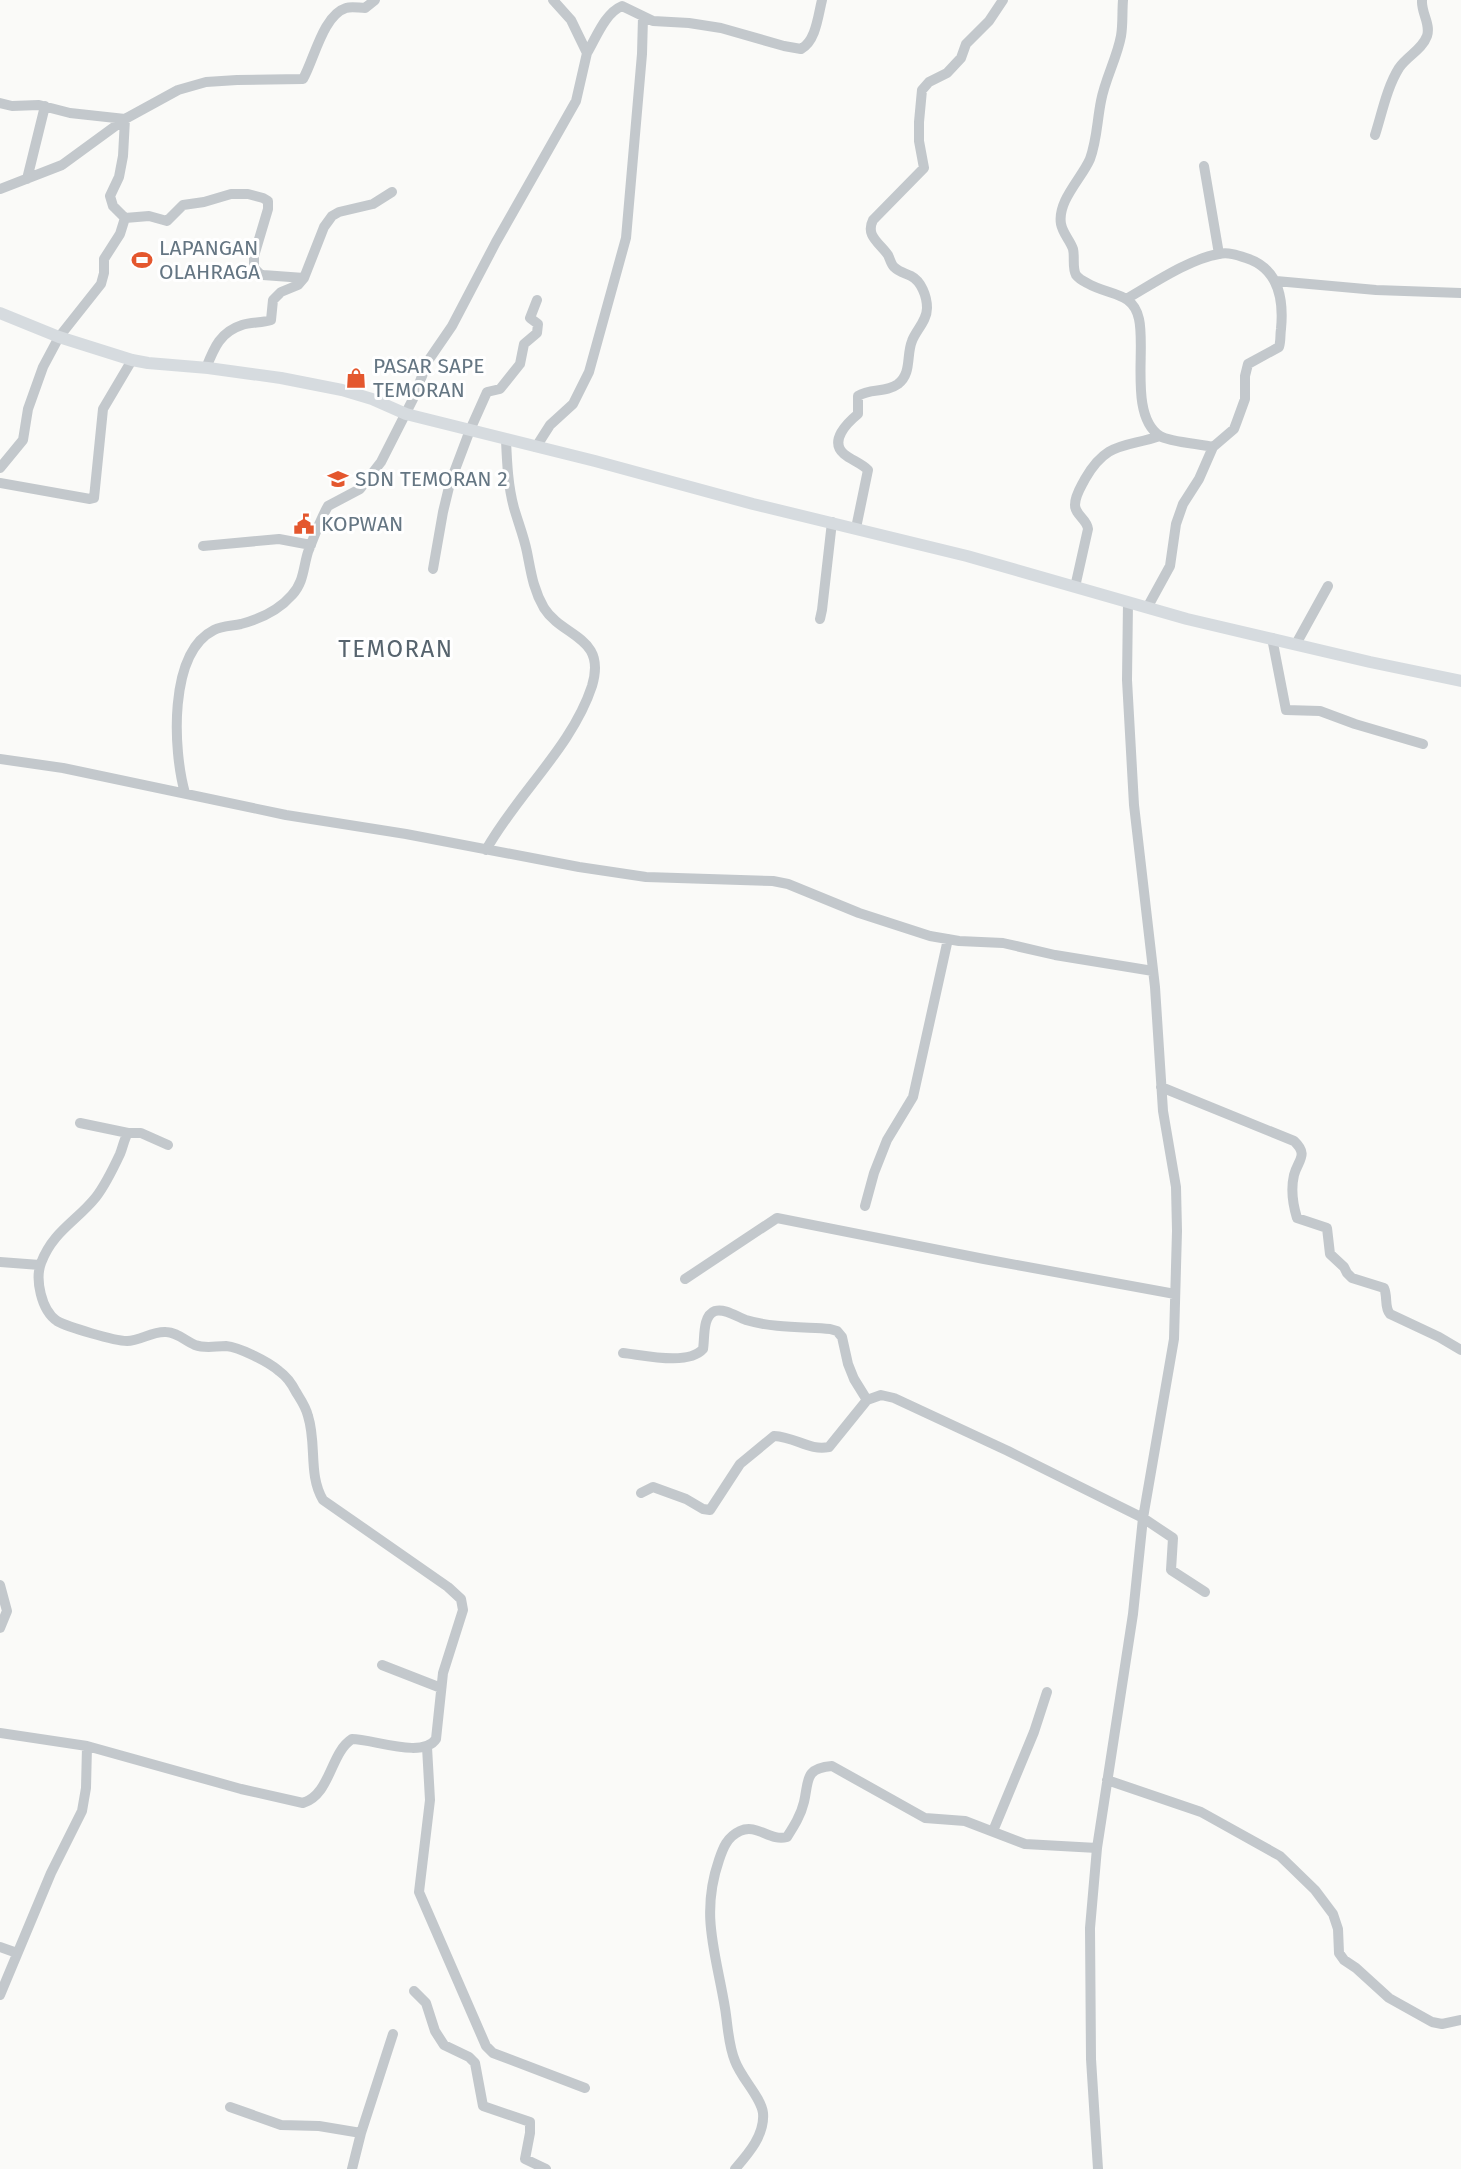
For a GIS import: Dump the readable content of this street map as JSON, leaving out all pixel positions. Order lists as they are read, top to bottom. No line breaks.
{"districts":["TEMORAN"],"places":{"sports":["LAPANGAN OLAHRAGA"],"shop":["PASAR SAPE TEMORAN"],"school or university":["SDN TEMORAN 2"],"public building":["KOPWAN"]}}
